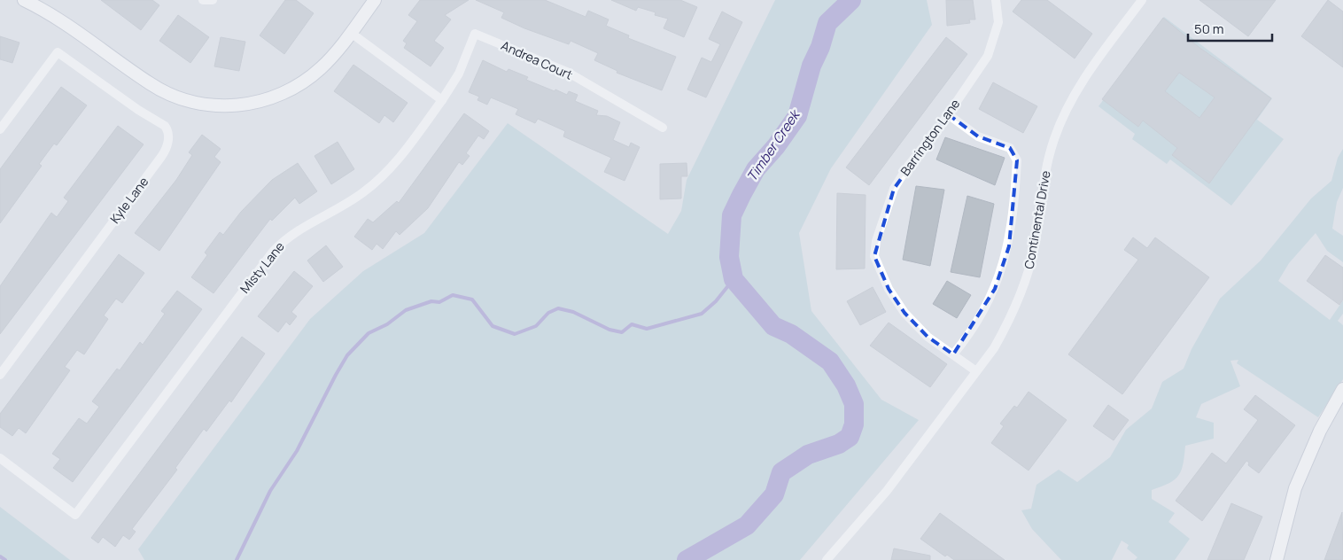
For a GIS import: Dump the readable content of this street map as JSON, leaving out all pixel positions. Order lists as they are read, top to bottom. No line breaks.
{"streets":{"street":["Andrea Court","Barrington Lane","Kyle Lane","Continental Drive","Misty Lane"]},"crossings":[["Andrea Court","Misty Lane"],["Barrington Lane","Continental Drive"]],"water":["Timber Creek"],"scale_bar":"50 m"}
